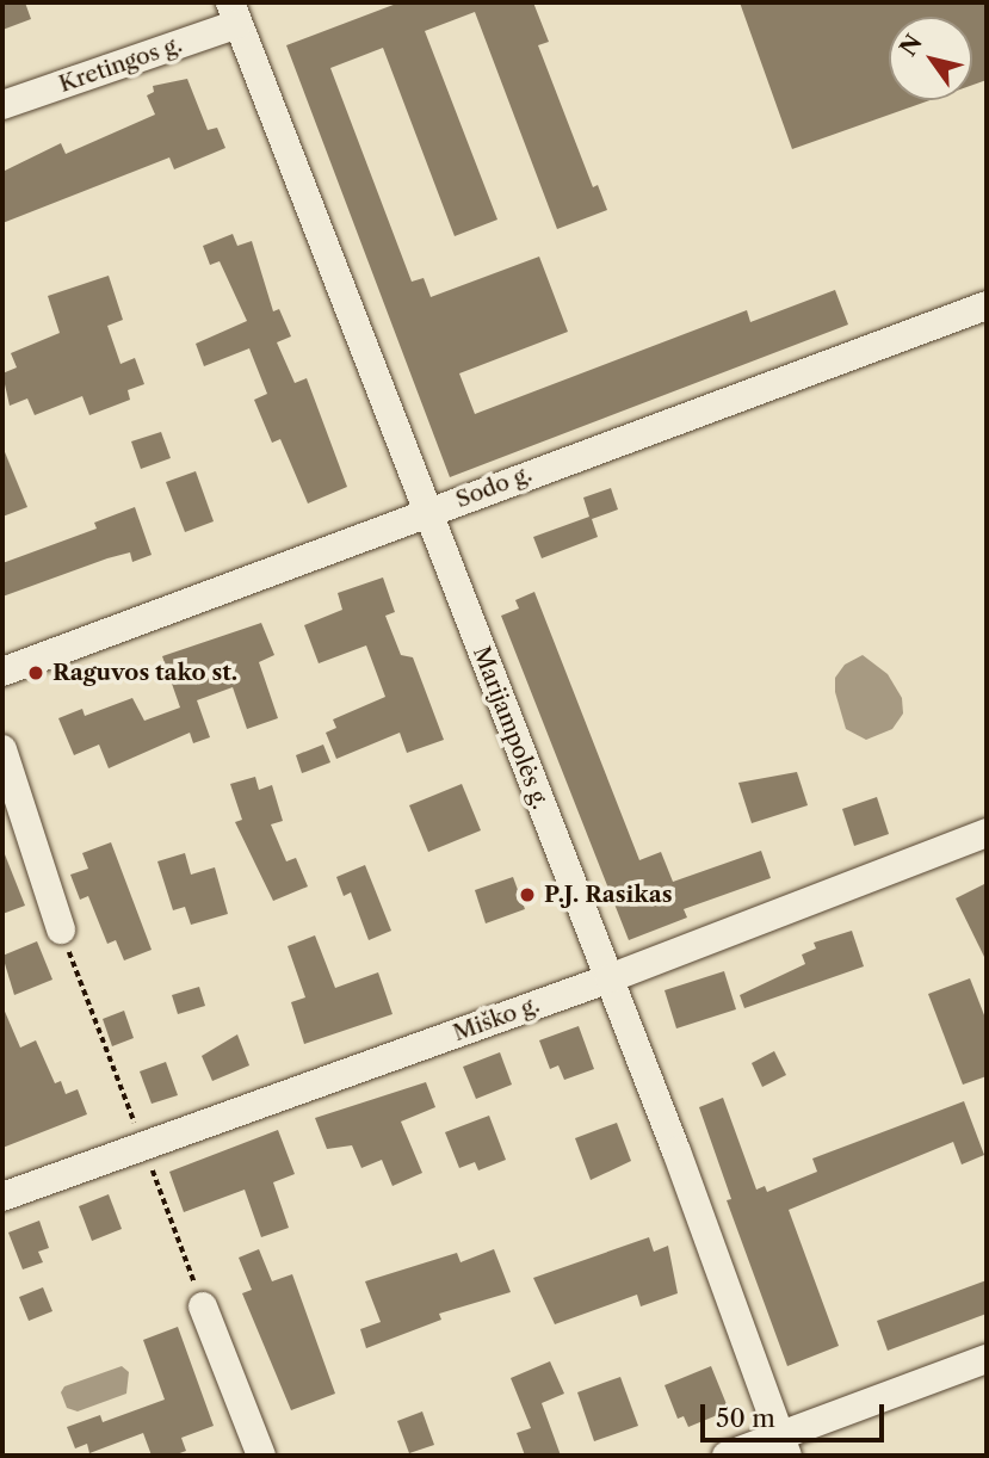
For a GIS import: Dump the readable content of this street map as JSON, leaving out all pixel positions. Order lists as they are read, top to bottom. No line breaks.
{"streets":{"street":["Kretingos g.","Sodo g.","Marijampolės g.","Miško g."]},"crossings":[["Kretingos g.","Marijampolės g."],["Sodo g.","Marijampolės g."],["Marijampolės g.","Miško g."]],"places":["Raguvos tako st.","P.J. Rasikas"],"scale_bar":"50 m","north":"top left"}
